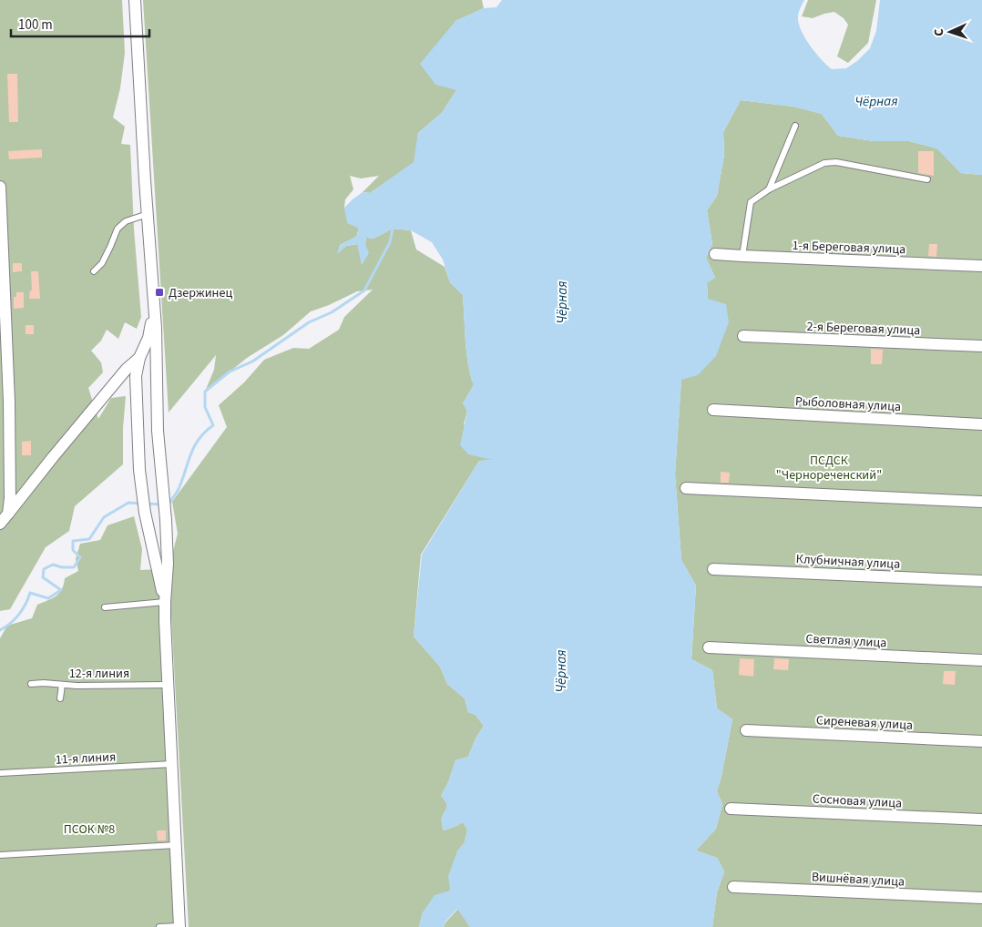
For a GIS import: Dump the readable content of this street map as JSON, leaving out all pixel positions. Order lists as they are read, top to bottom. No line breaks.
{"streets":{"street":["1-я Береговая улица","2-я Береговая улица","Рыболовная улица","Клубничная улица","Светлая улица","Сиреневая улица","Сосновая улица","Вишнёвая улица"],"lane":["12-я линия","11-я линия"]},"water":["Чёрная"],"parks":["ПСДСК \"Чернореченский\"","ПСОК №8"],"places":{"transit":["Дзержинец"]},"scale_bar":"100 m","north":"left"}
